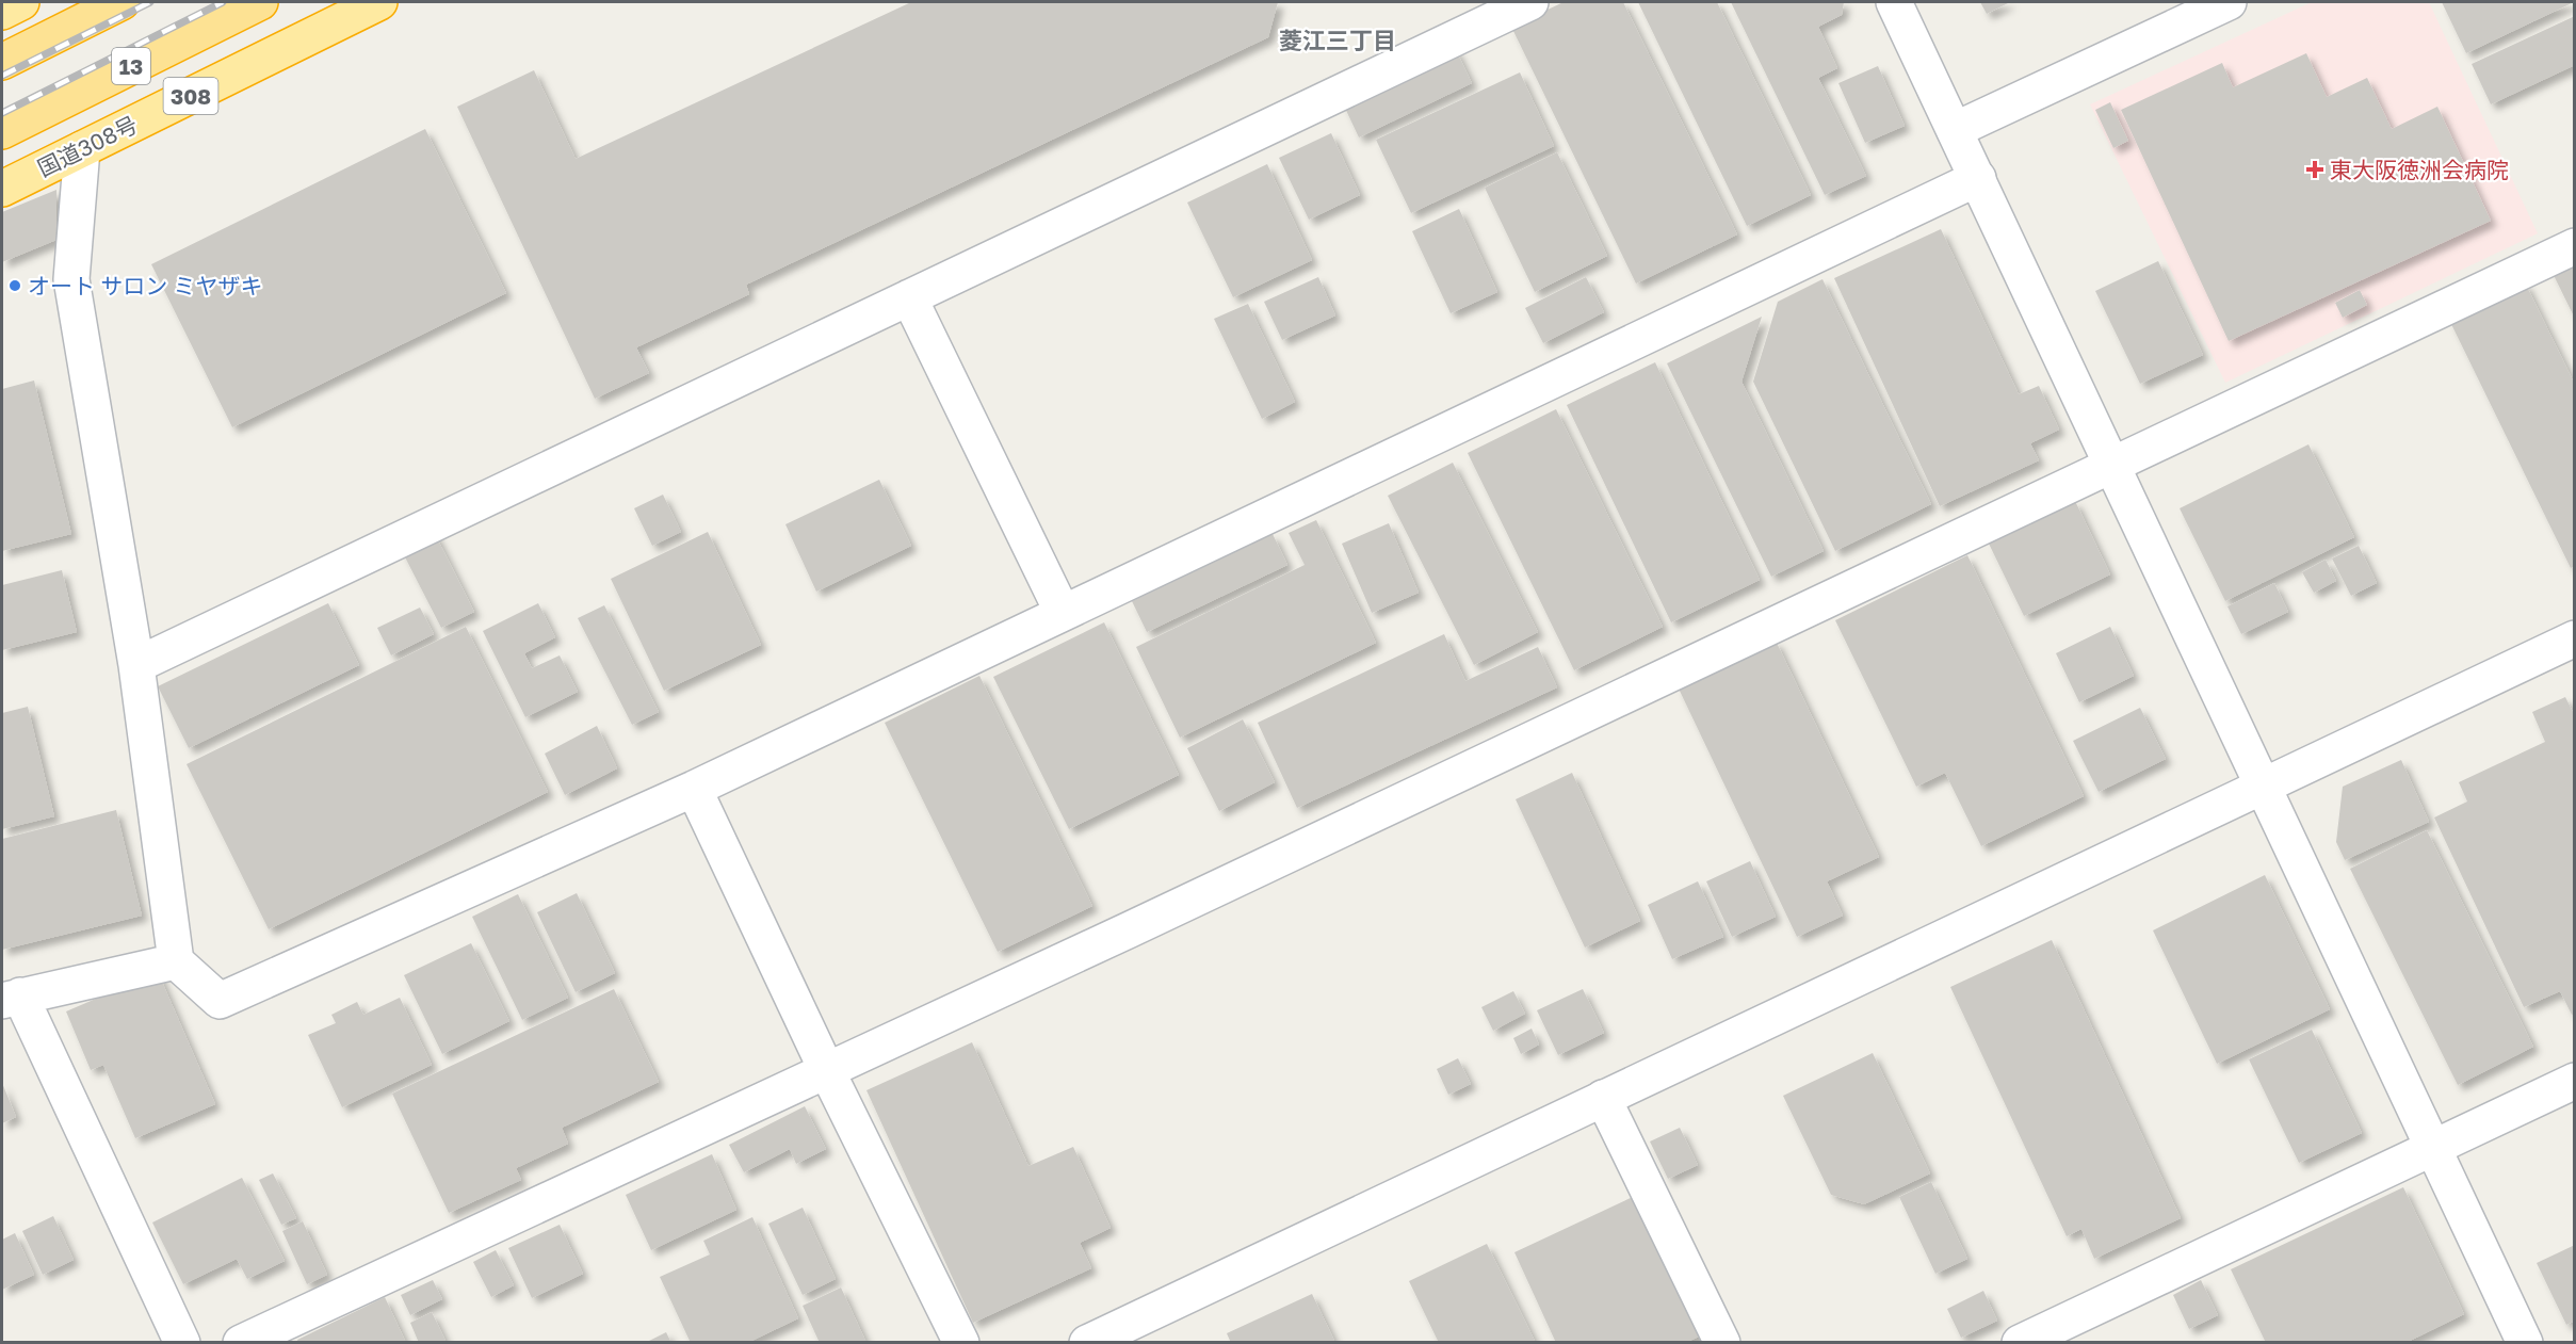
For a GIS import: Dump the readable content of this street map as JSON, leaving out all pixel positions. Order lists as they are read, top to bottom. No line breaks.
{"streets":{"highway":["13","308","国道308号"]},"districts":["菱江三丁目"],"places":{"health":["東大阪徳洲会病院"],"other":["オート サロン ミヤザキ"]}}
